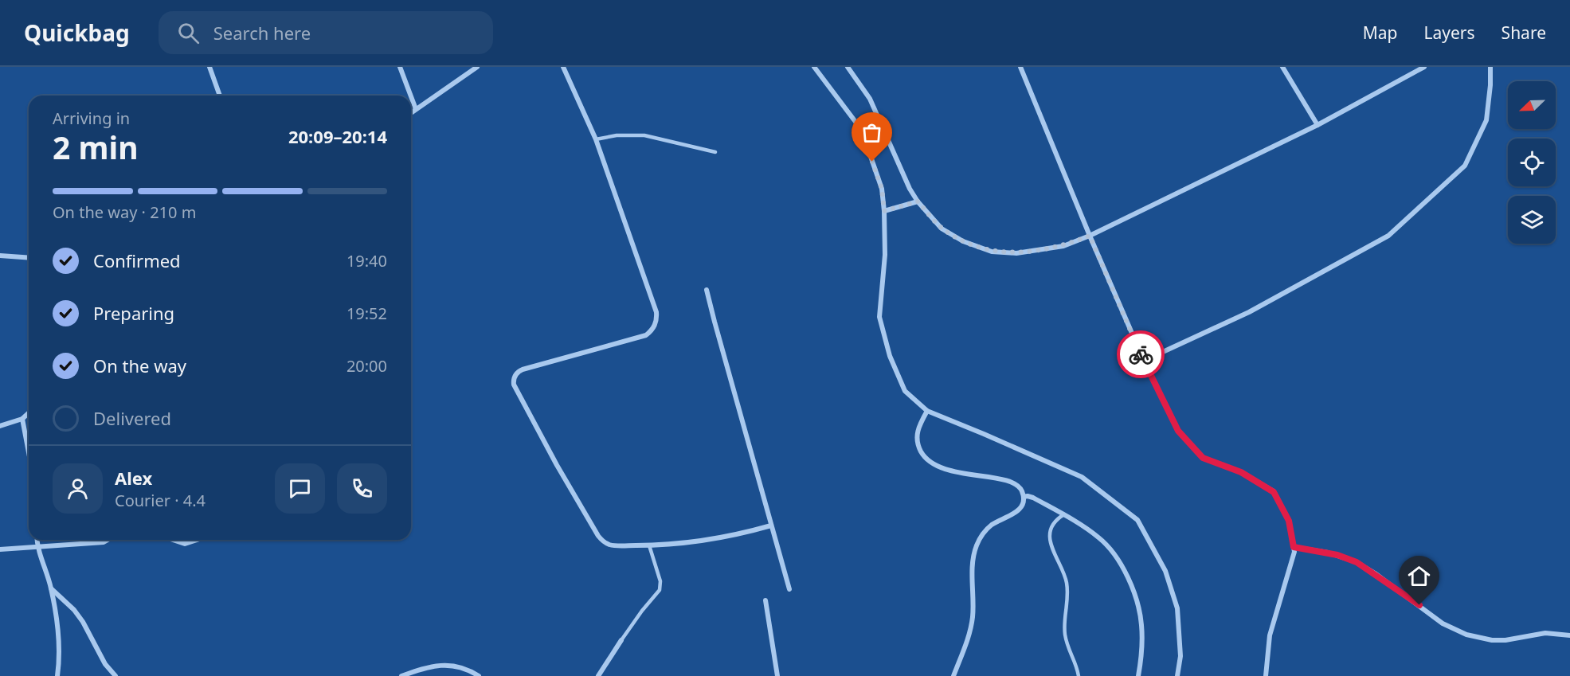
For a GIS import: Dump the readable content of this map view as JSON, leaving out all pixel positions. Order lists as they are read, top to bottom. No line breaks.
{"north":"bottom left","page":{"header":"Quickbag","search":"Search here","nav":["Map","Layers","Share"],"heading":["2 min","Arriving in","20:09–20:14"],"panel":["Alex","Courier · 4.4"],"bar":"On the way · 210 m","list":[["Confirmed","19:40"],["Preparing","19:52"],["On the way","20:00"],"Delivered"]}}
